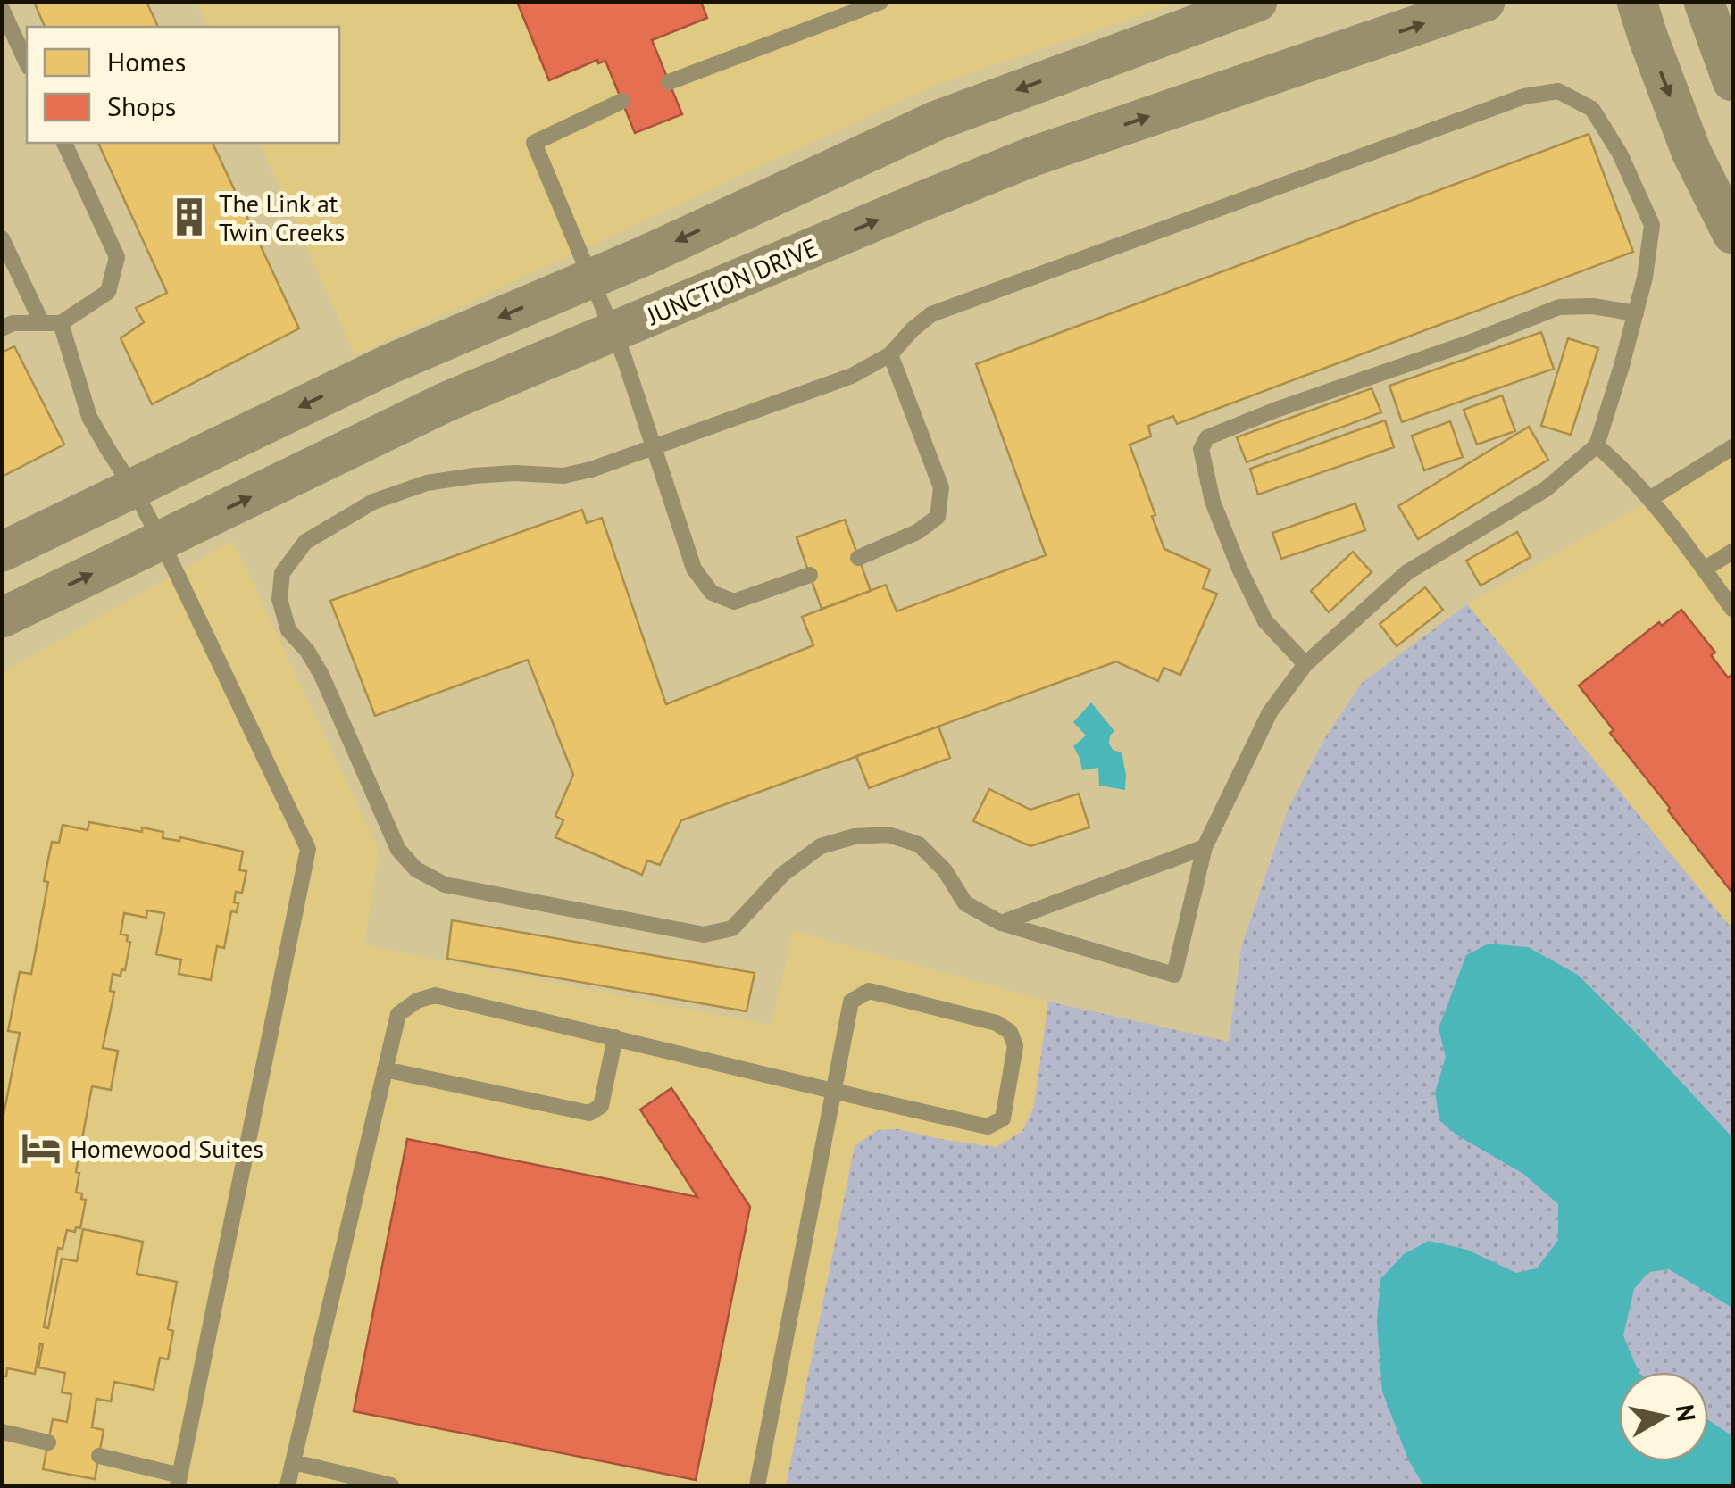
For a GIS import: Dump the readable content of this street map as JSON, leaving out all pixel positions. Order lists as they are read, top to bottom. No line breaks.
{"streets":{"street":["JUNCTION DRIVE"]},"places":{"building":["The Link at Twin Creeks"],"hotel":["Homewood Suites"]},"legend":["Homes","Shops"],"north":"right"}
